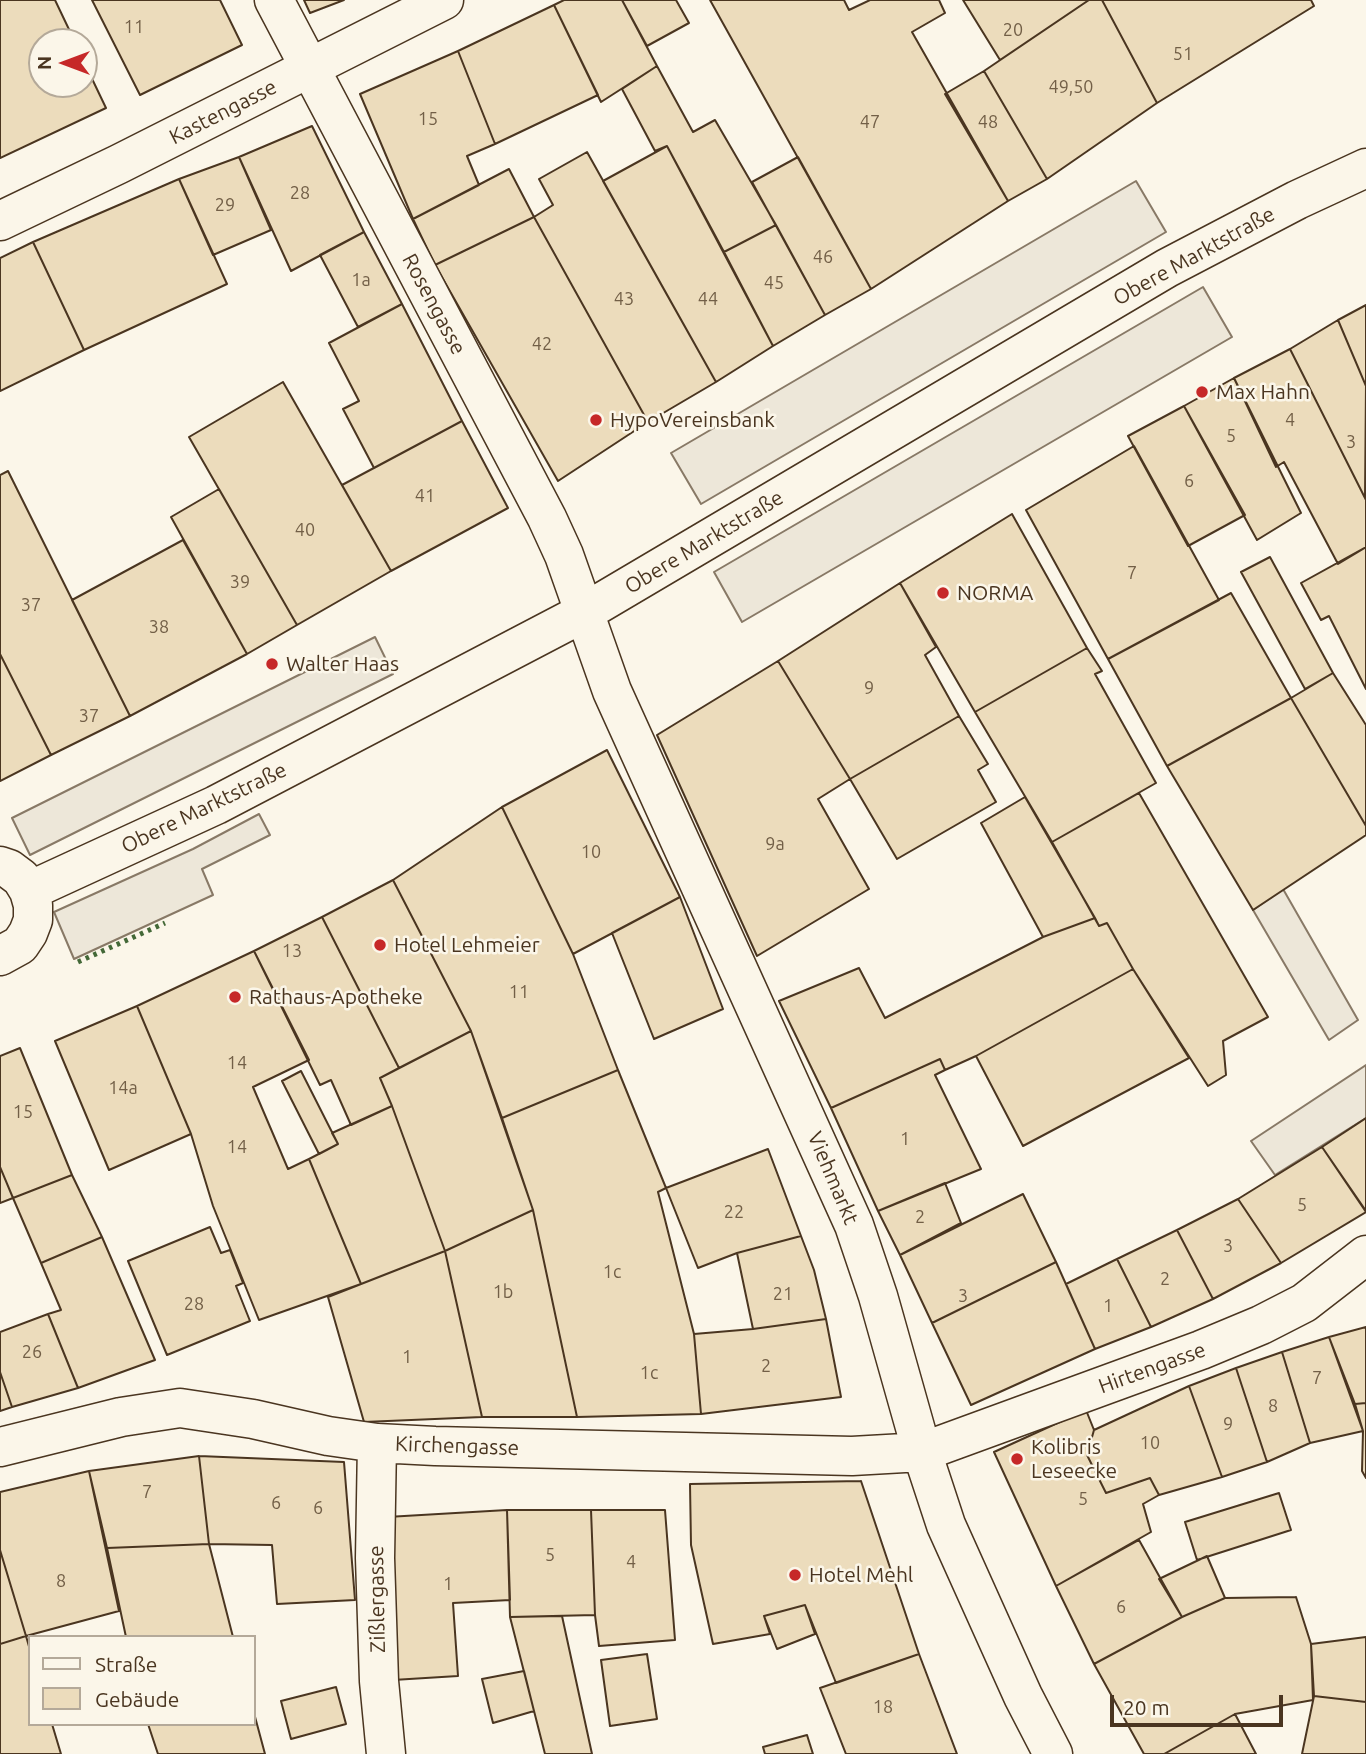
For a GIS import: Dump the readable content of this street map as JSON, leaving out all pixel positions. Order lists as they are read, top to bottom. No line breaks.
{"streets":{"street":["Kastengasse","Obere Marktstraße","Rosengasse","Viehmarkt","Hirtengasse","Kirchengasse","Zißlergasse"]},"crossings":[["Kastengasse","Rosengasse"],["Obere Marktstraße","Rosengasse"],["Obere Marktstraße","Viehmarkt"],["Rosengasse","Viehmarkt"],["Viehmarkt","Hirtengasse"],["Viehmarkt","Kirchengasse"],["Hirtengasse","Kirchengasse"],["Kirchengasse","Zißlergasse"]],"places":["Max Hahn","HypoVereinsbank","NORMA","Walter Haas","Hotel Lehmeier","Rathaus-Apotheke","Kolibris Leseecke","Hotel Mehl"],"house_numbers":["11","20","51","49,50","15","47","48","28","29","46","1a","45","43","44","42","4","5","3","6","41","40","7","39","37","38","9","37","9a","10","13","11","14","14a","15","1","14","5","22","2","3","1c","2","1b","21","3","28","1","26","1","2","1c","7","8","9","10","7","5","6","6","5","4","8","1","6","18"],"legend":["Straße","Gebäude"],"scale_bar":"20 m","north":"left"}
